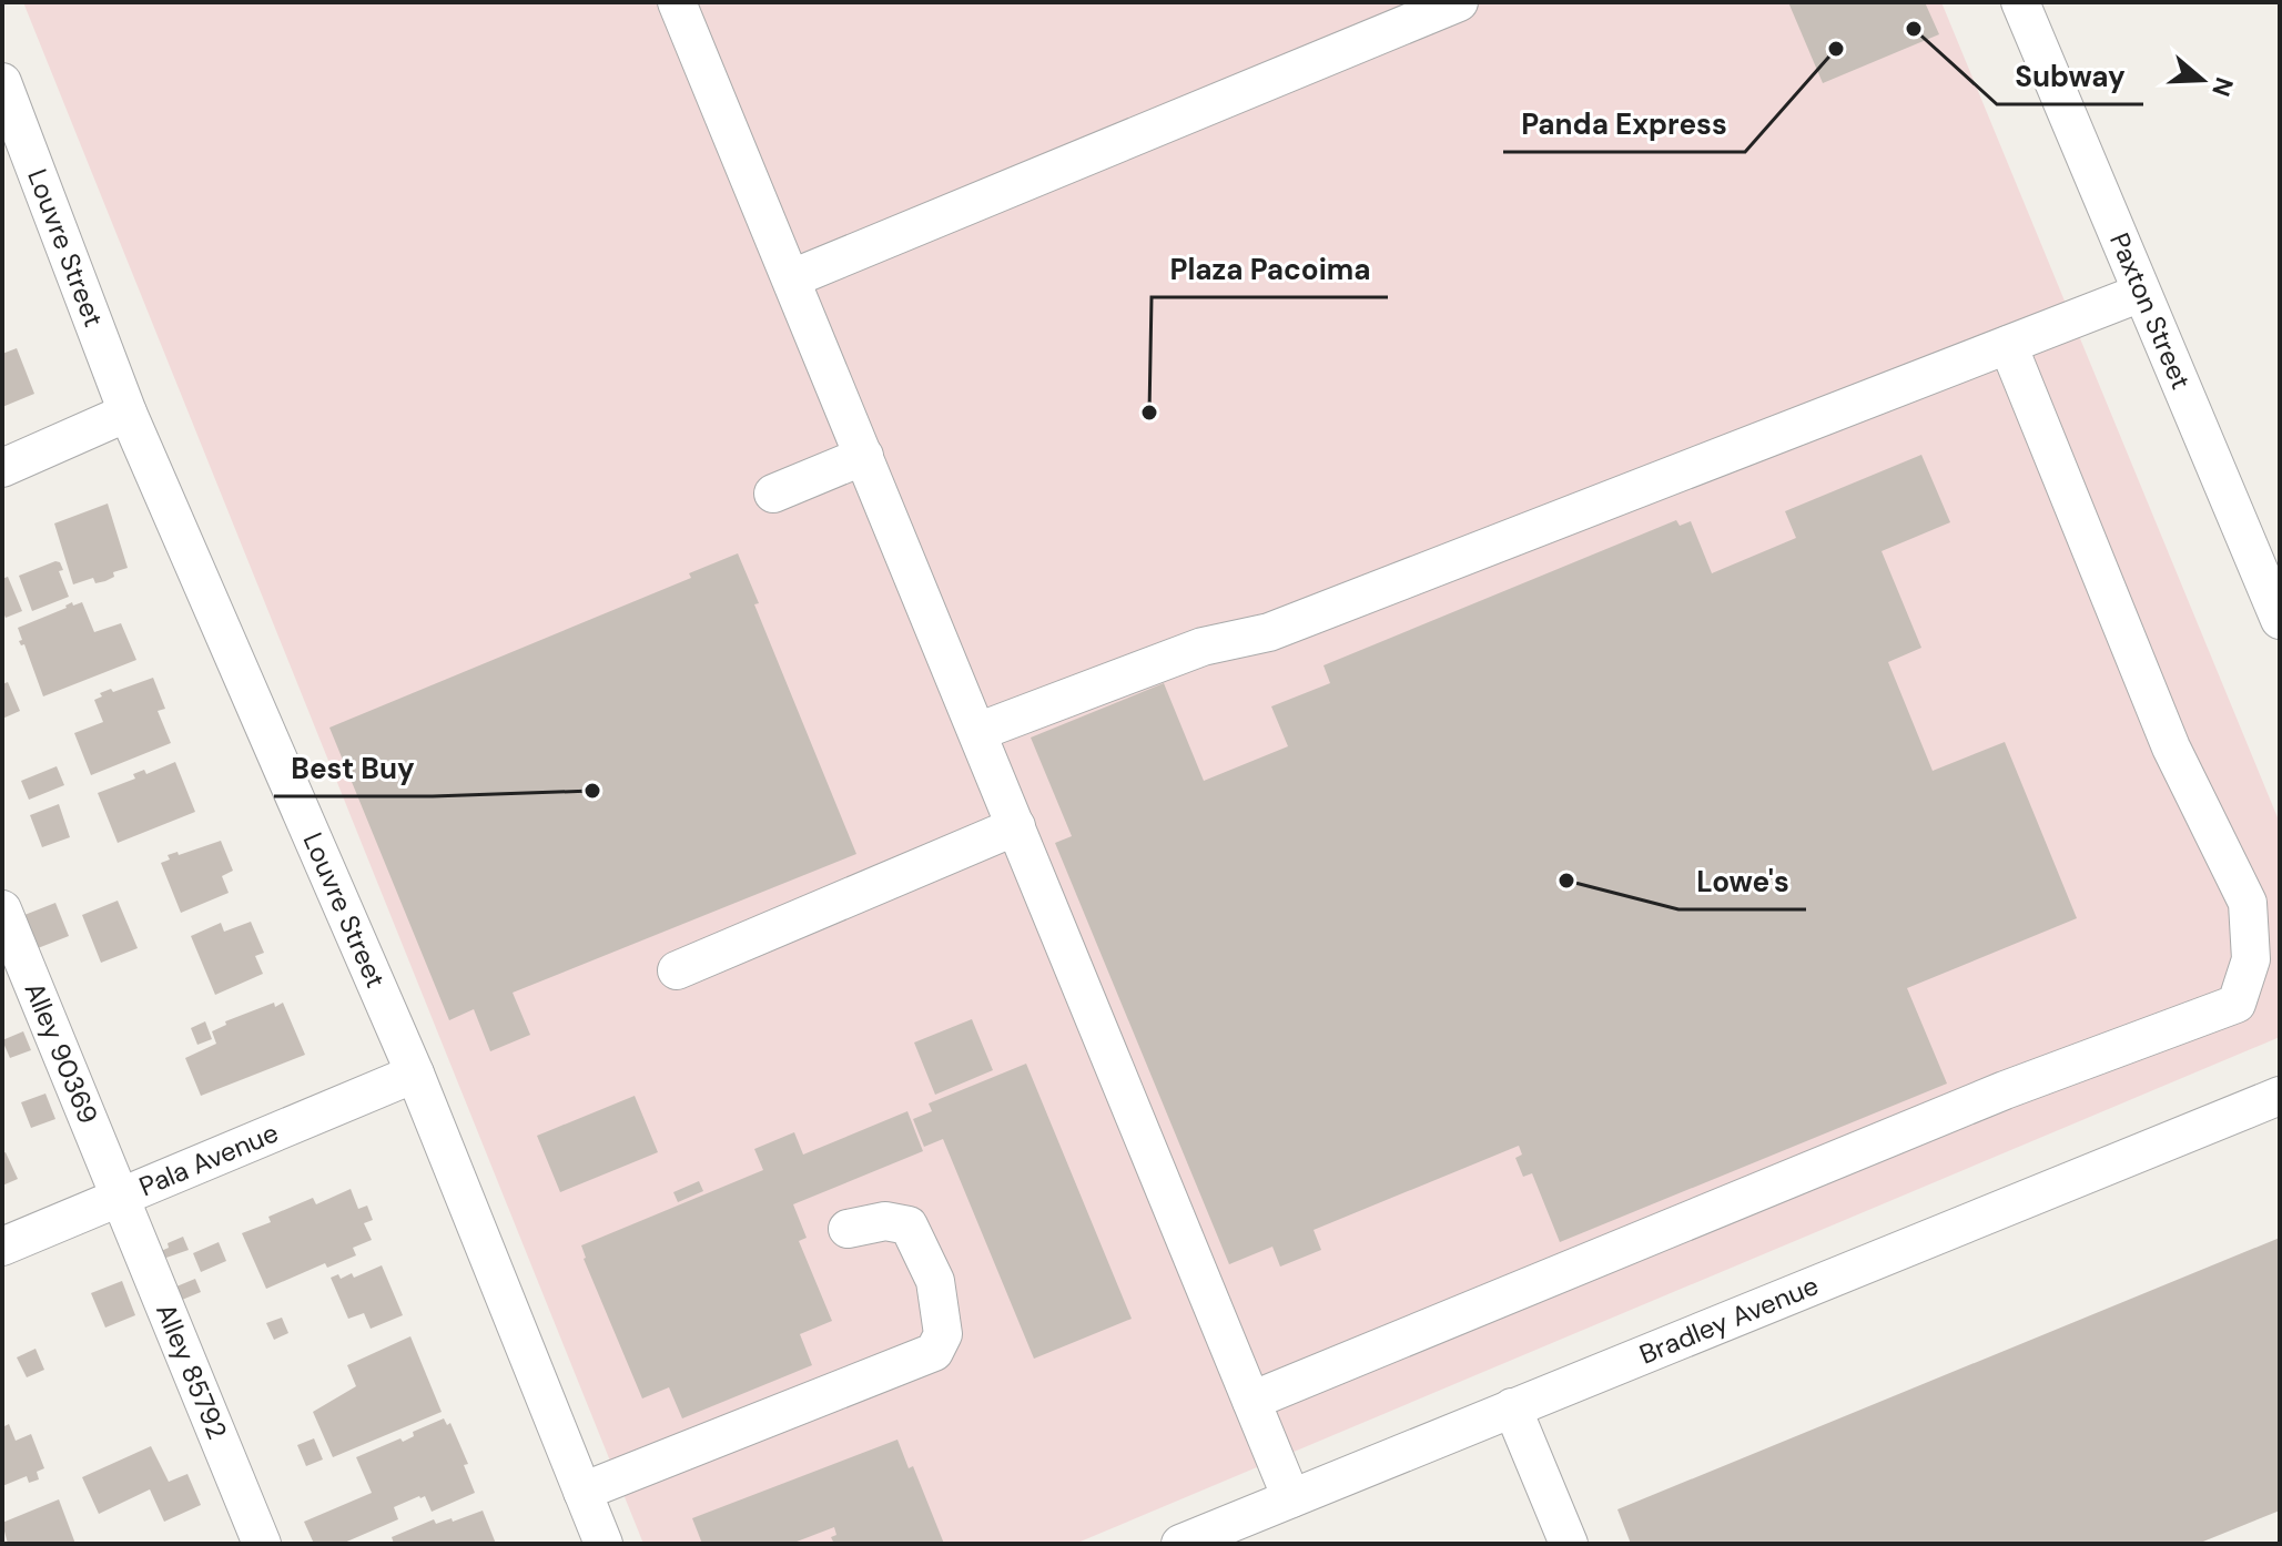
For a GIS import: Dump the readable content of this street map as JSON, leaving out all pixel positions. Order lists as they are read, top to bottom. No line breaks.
{"streets":{"street":["Louvre Street","Paxton Street","Alley 90369","Pala Avenue","Bradley Avenue","Alley 85792"]},"crossings":[["Louvre Street","Pala Avenue"],["Alley 90369","Pala Avenue"],["Alley 90369","Alley 85792"],["Pala Avenue","Alley 85792"]],"places":["Subway","Panda Express","Plaza Pacoima","Best Buy","Lowe's"],"north":"right"}
